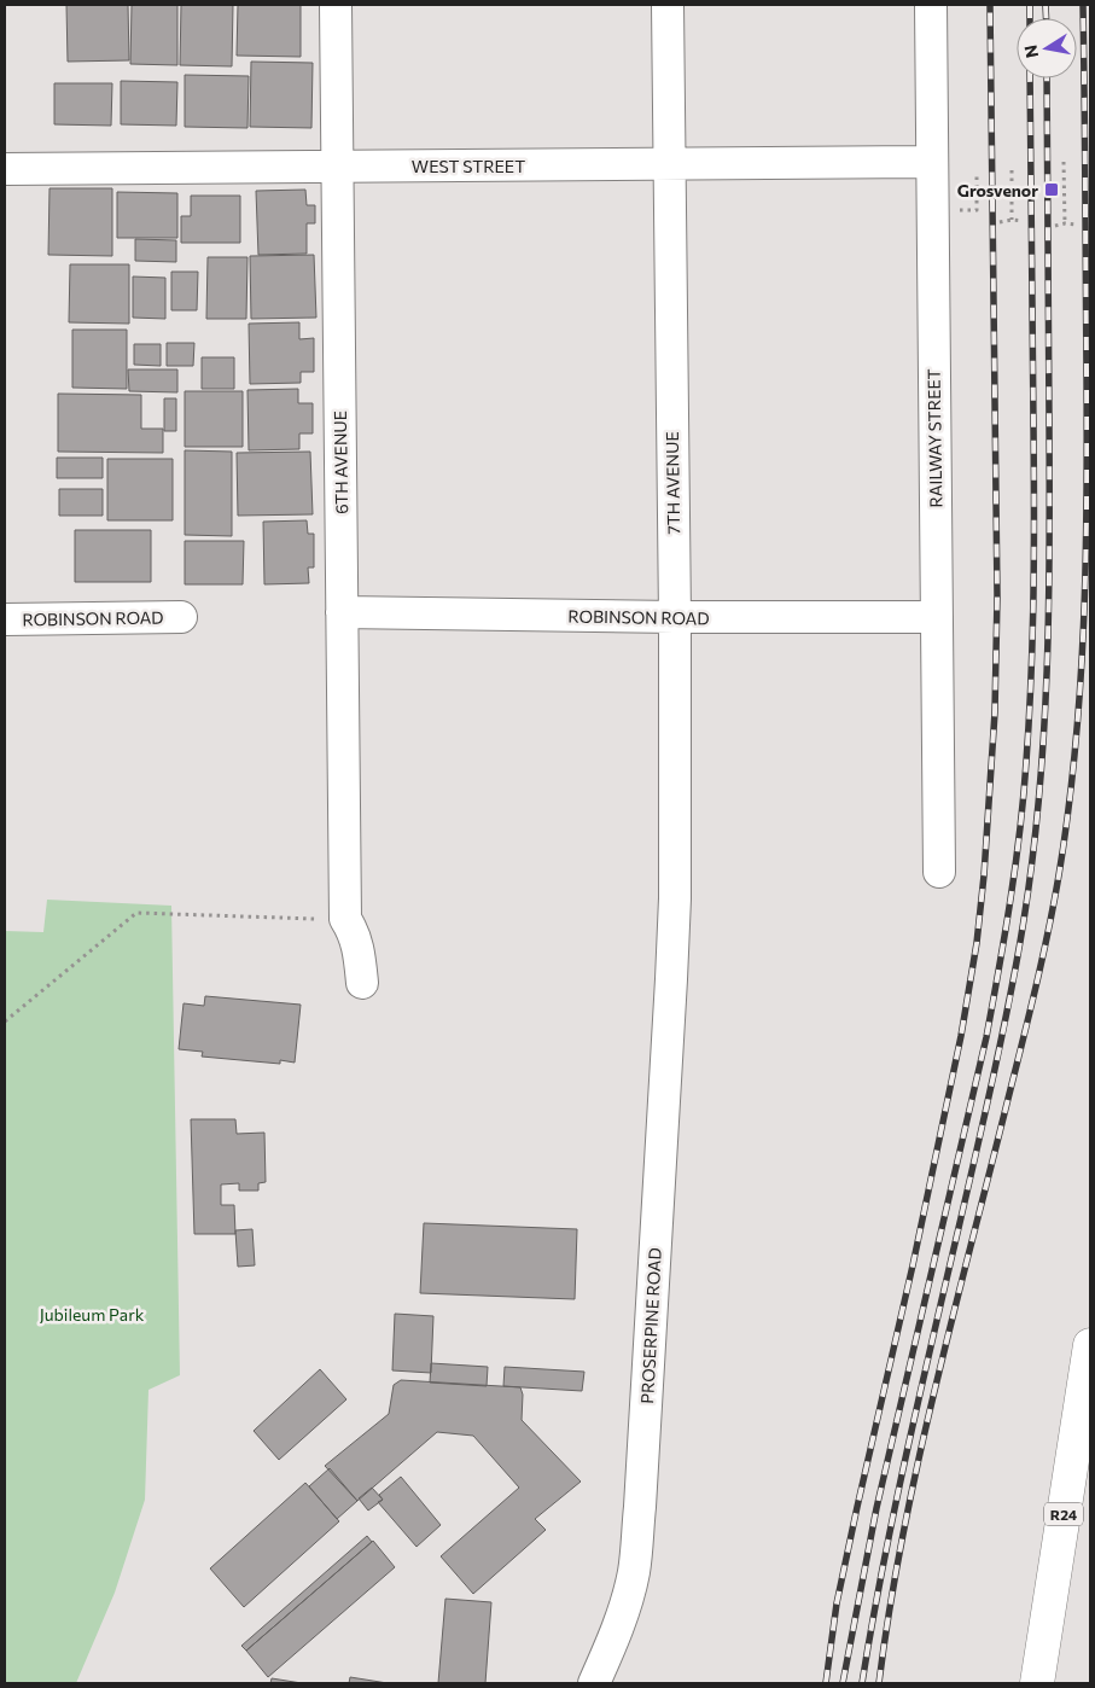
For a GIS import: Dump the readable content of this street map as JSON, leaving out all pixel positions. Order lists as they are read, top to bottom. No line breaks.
{"streets":{"main road":["R24"],"street":["WEST STREET","RAILWAY STREET","6TH AVENUE","7TH AVENUE","ROBINSON ROAD","PROSERPINE ROAD"]},"crossings":[["WEST STREET","RAILWAY STREET"],["WEST STREET","6TH AVENUE"],["WEST STREET","7TH AVENUE"],["RAILWAY STREET","ROBINSON ROAD"],["6TH AVENUE","ROBINSON ROAD"],["7TH AVENUE","ROBINSON ROAD"],["7TH AVENUE","PROSERPINE ROAD"]],"parks":["Jubileum Park"],"places":{"transit":["Grosvenor"]},"north":"left"}
